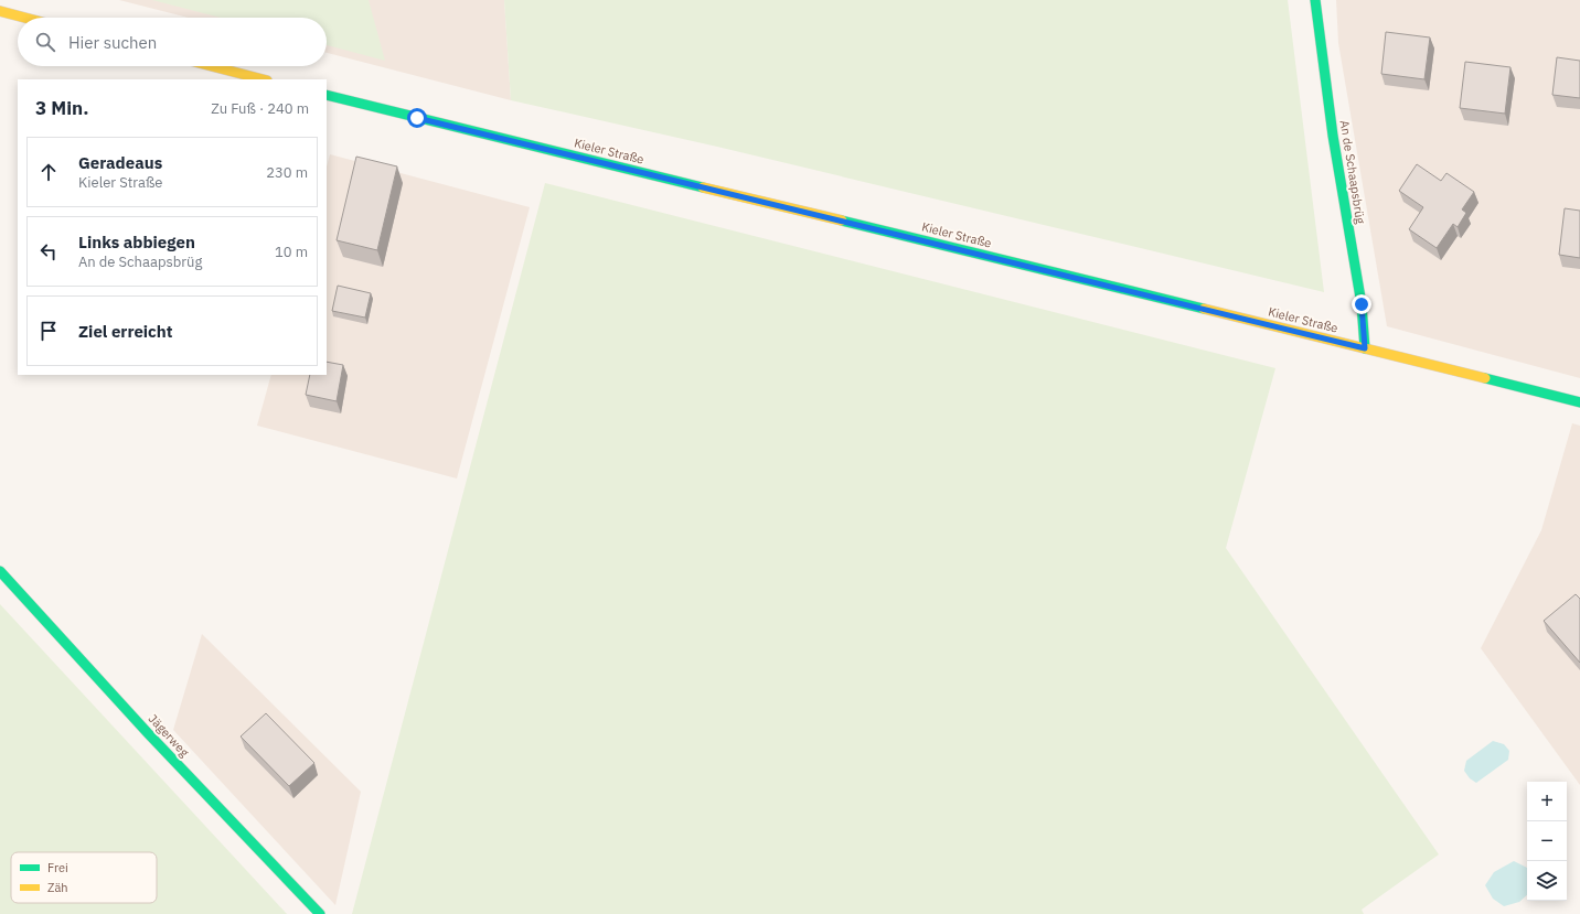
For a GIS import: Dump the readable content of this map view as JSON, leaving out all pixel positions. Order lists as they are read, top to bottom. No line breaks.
{"streets":{"main road":["Kieler Straße","An de Schaapsbrüg","Jägerweg"]},"crossings":[["Kieler Straße","An de Schaapsbrüg"]],"legend":["Frei","Zäh"],"page":{"search":"Hier suchen","heading":["3 Min.","Zu Fuß · 240 m"],"list":[["Geradeaus","Kieler Straße","230 m"],["Links abbiegen","An de Schaapsbrüg","10 m"],"Ziel erreicht"],"map_buttons":["+","−"]}}
